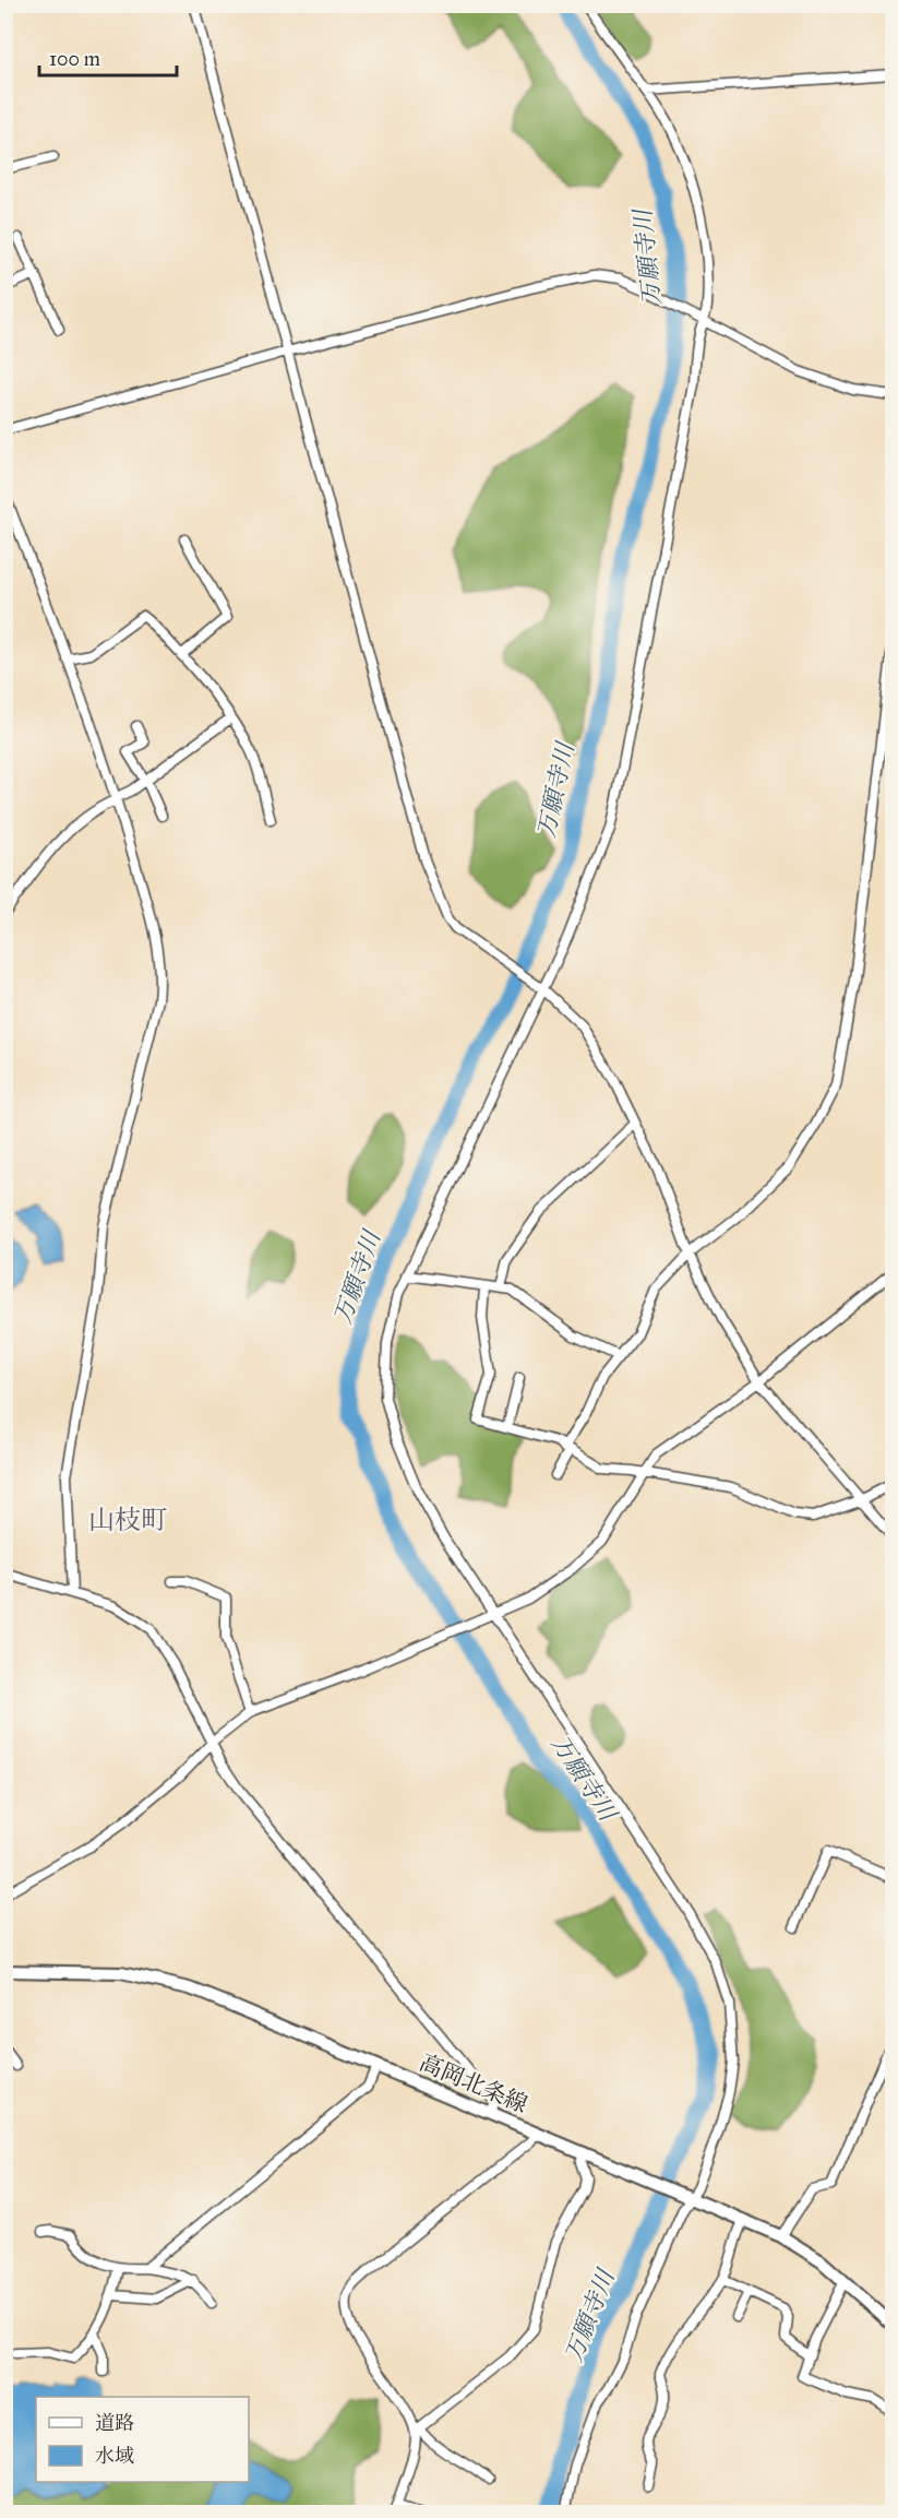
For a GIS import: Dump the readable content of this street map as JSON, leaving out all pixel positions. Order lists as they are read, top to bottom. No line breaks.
{"streets":{"main road":["高岡北条線"]},"districts":["山枝町"],"water":["万願寺川"],"legend":["道路","水域"],"scale_bar":"100 m"}
